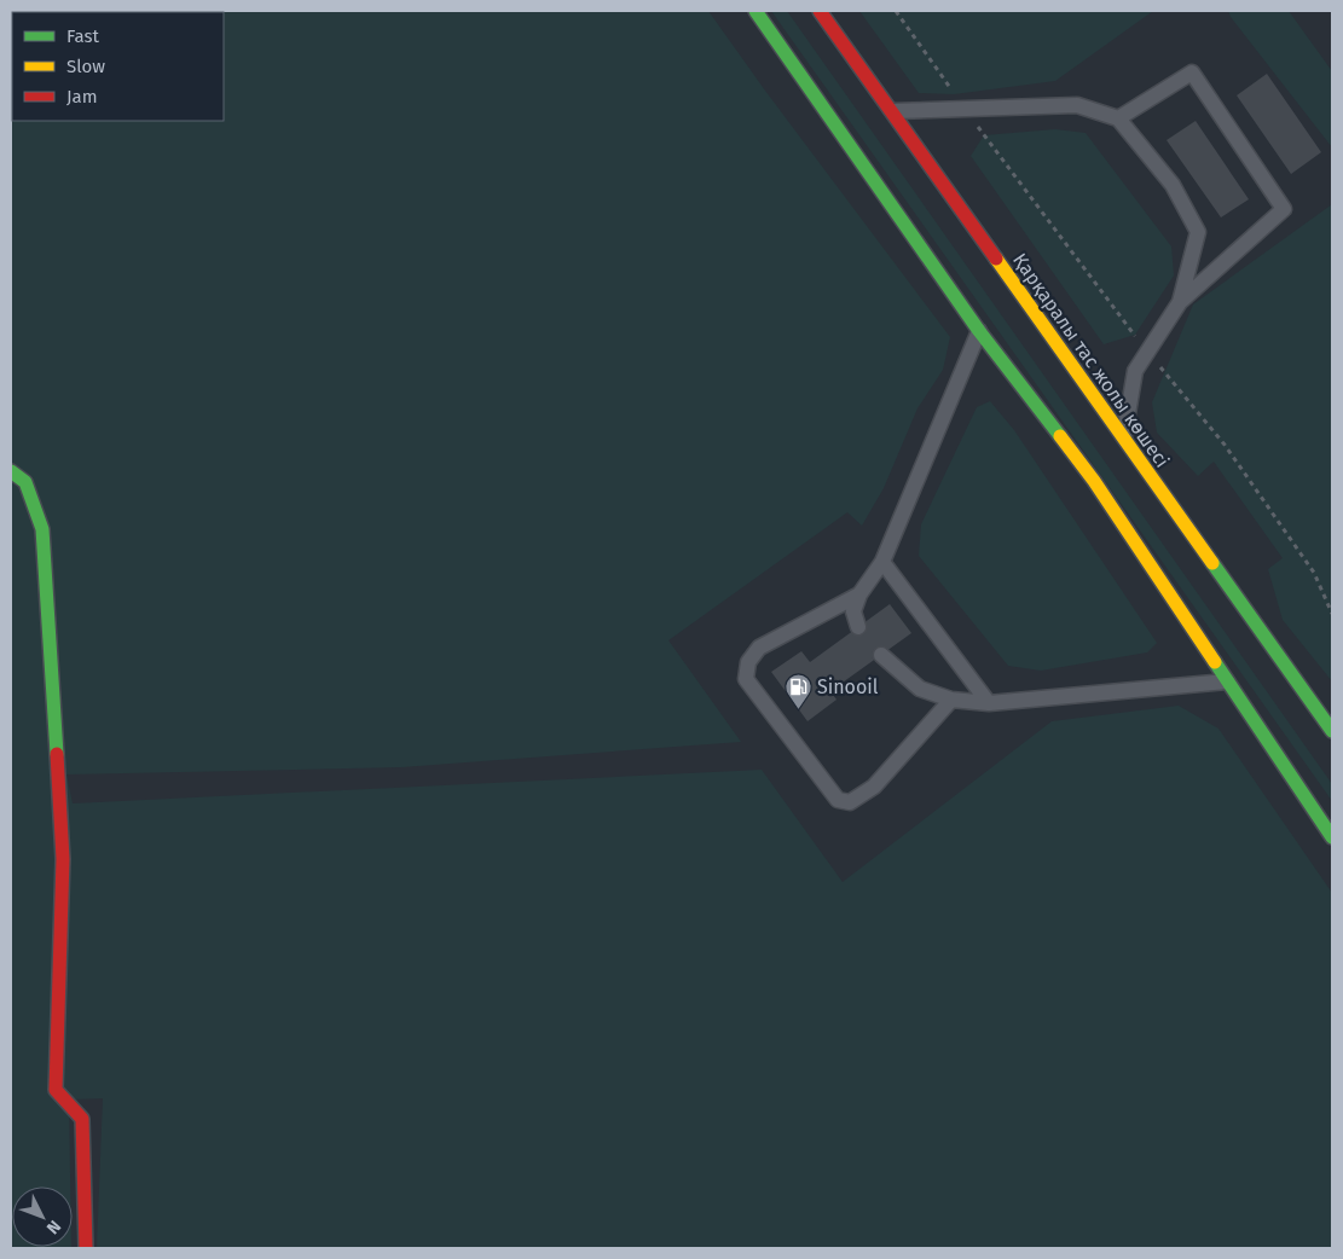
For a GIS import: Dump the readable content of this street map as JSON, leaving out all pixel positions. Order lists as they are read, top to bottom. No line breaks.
{"streets":{"main road":["Қарқаралы тас жолы көшесі"]},"places":{"fuel station":["Sinooil"]},"legend":["Fast","Slow","Jam"],"north":"bottom right"}
